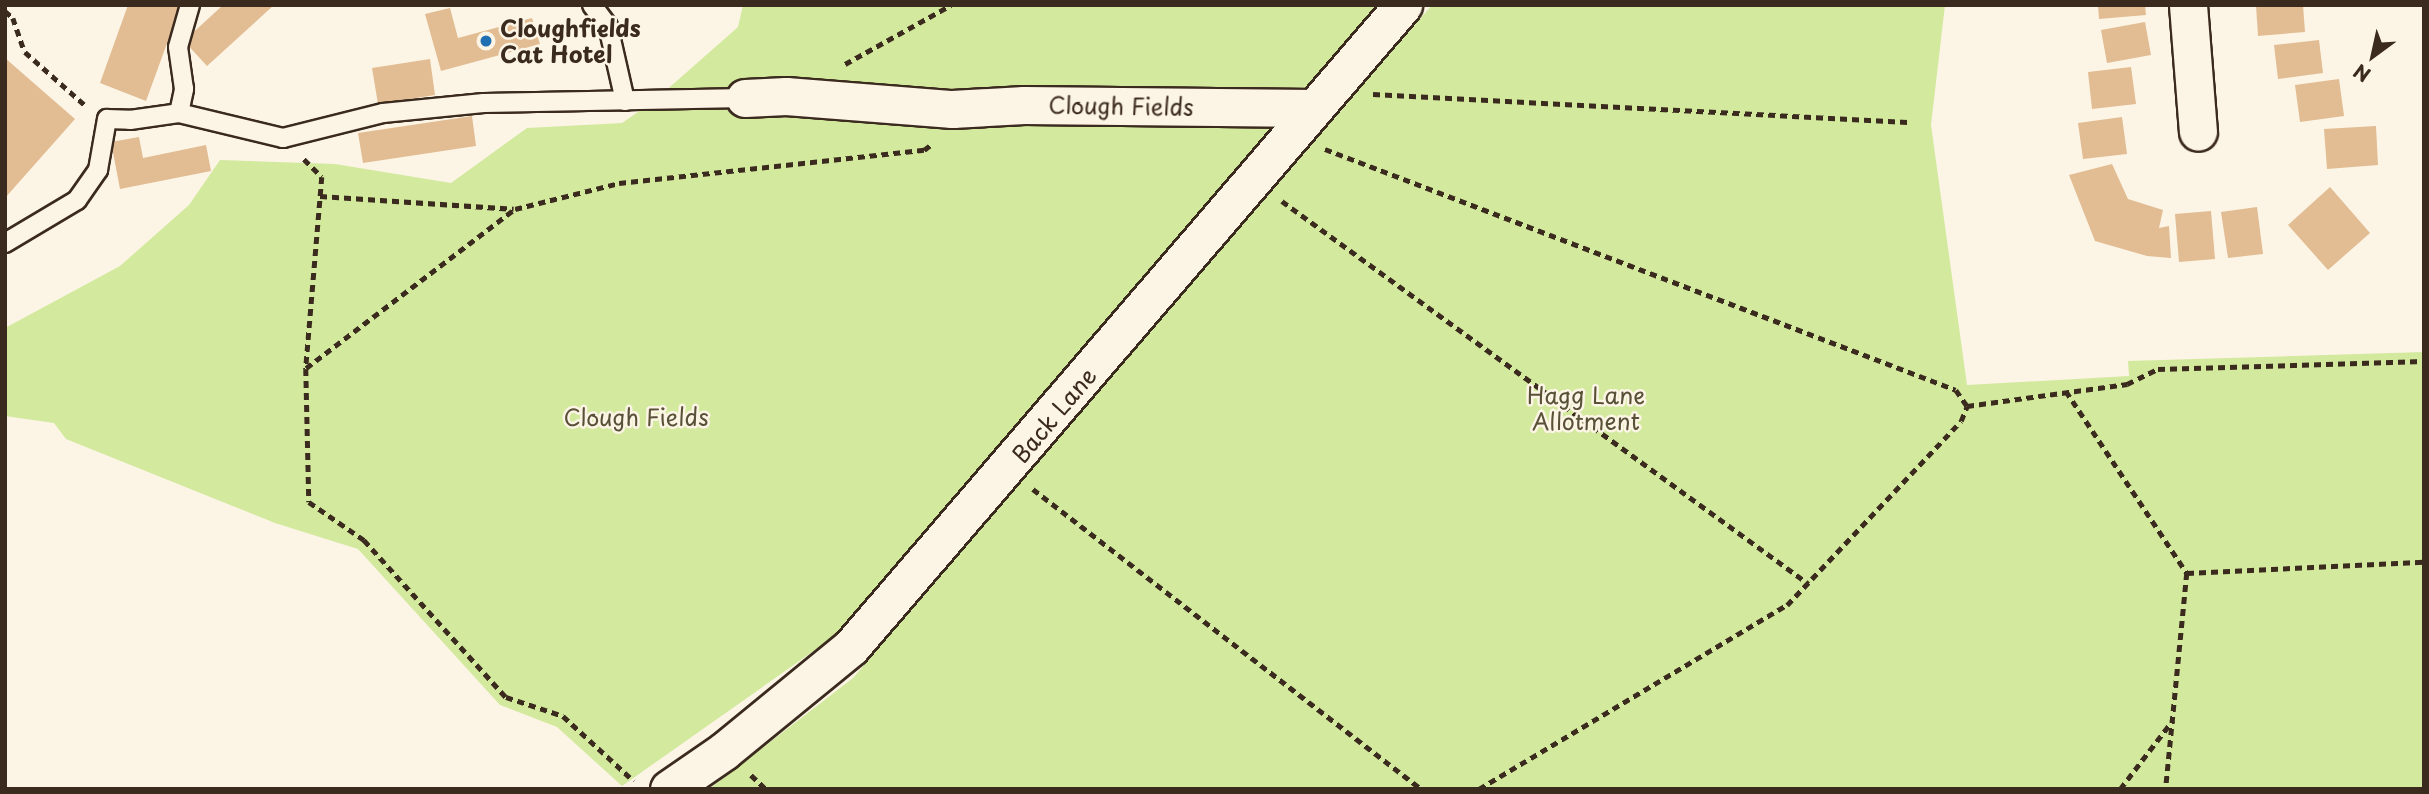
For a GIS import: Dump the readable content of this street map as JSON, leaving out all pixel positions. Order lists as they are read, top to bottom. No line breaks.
{"streets":{"street":["Clough Fields","Back Lane"]},"crossings":[["Clough Fields","Back Lane"]],"parks":["Hagg Lane Allotment","Clough Fields"],"places":["Cloughfields Cat Hotel"],"north":"bottom left"}
